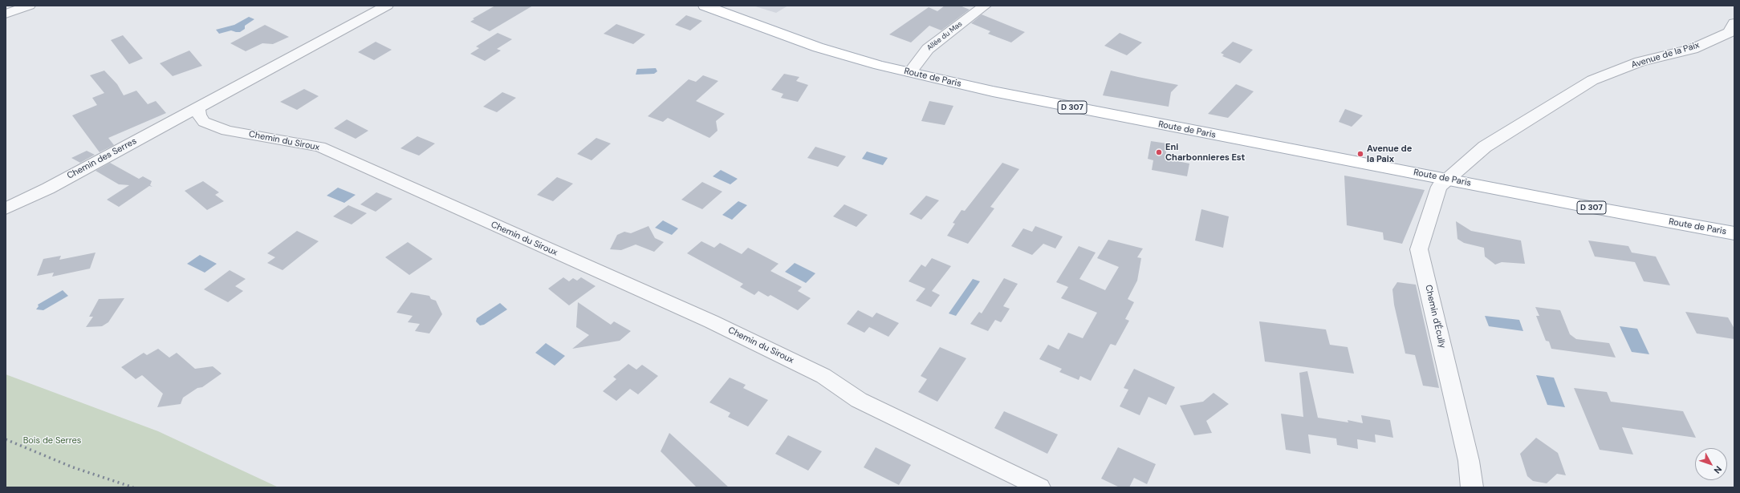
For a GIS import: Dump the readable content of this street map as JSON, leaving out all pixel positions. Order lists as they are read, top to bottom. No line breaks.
{"streets":{"main road":["Route de Paris","D 307"],"street":["Allée du Mas","Avenue de la Paix","Chemin du Siroux","Chemin des Serres","Chemin d'Écully"]},"crossings":[["Allée du Mas","Route de Paris"],["Avenue de la Paix","Route de Paris"],["Avenue de la Paix","Chemin d'Écully"],["Route de Paris","Chemin d'Écully"],["Chemin du Siroux","Chemin des Serres"]],"parks":["Bois de Serres"],"places":["Eni Charbonnieres Est","Avenue de la Paix"],"north":"bottom right"}
